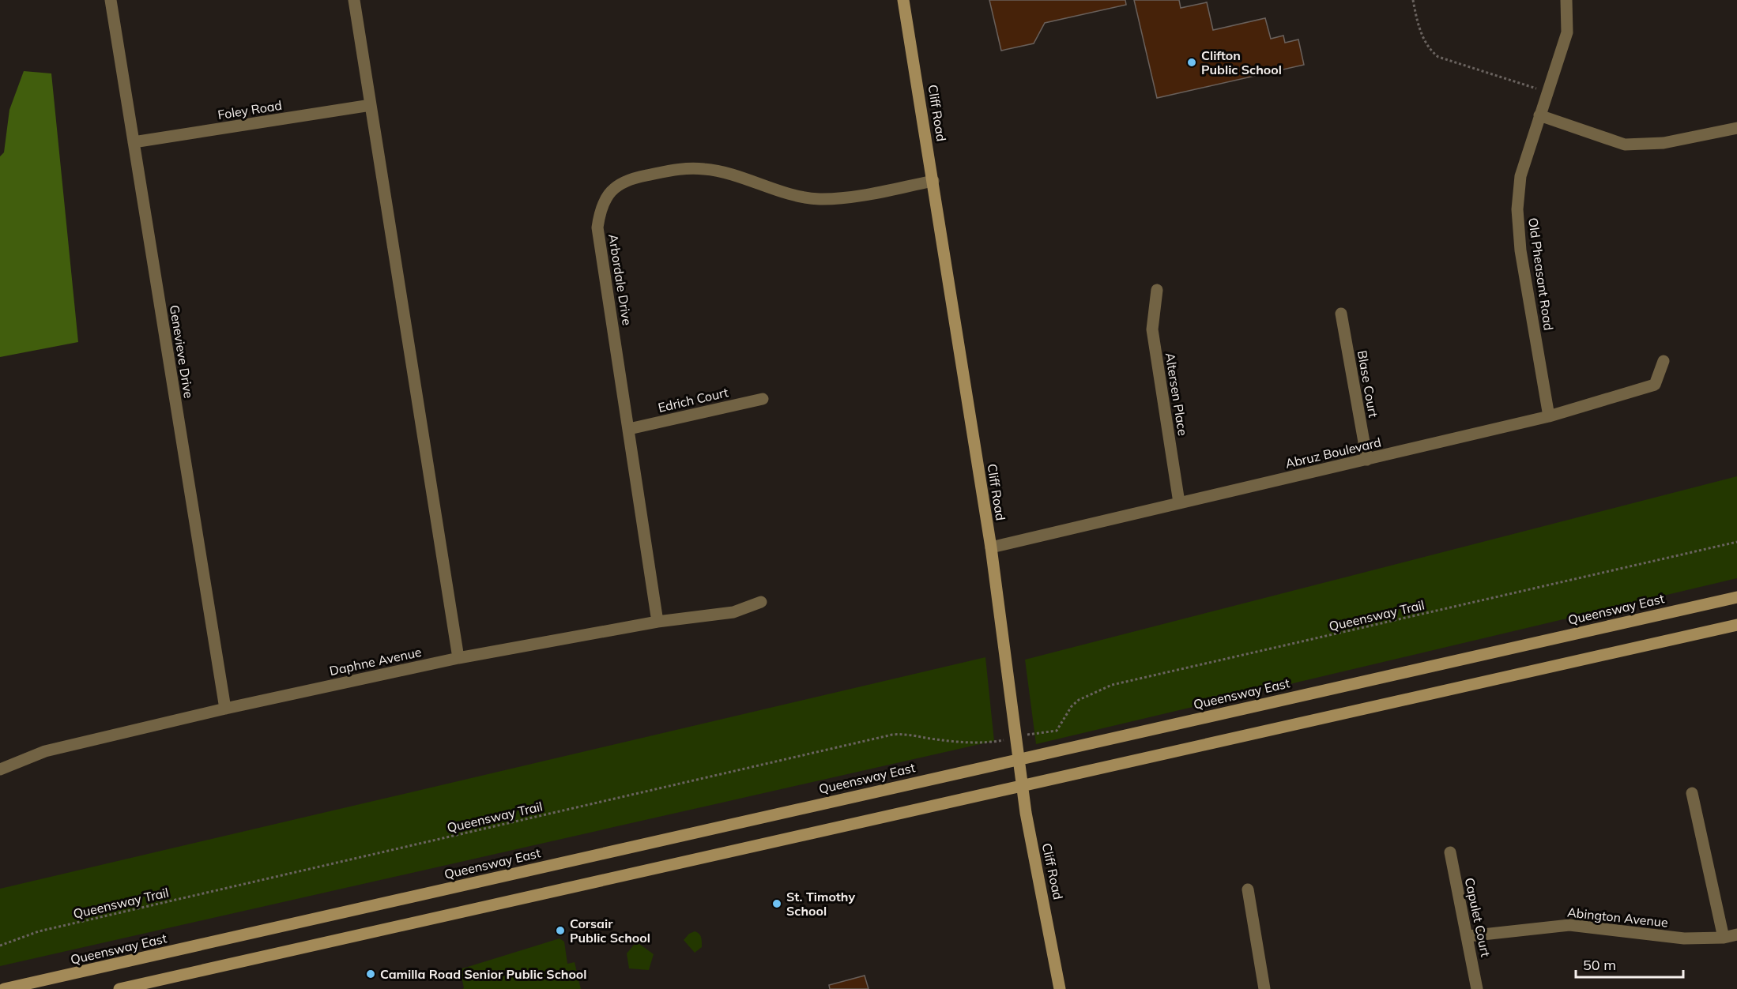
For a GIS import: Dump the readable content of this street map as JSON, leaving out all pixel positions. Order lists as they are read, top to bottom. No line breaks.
{"streets":{"main road":["Cliff Road","Queensway East"],"street":["Foley Road","Old Pheasant Road","Arbordale Drive","Genevieve Drive","Blase Court","Altersen Place","Edrich Court","Abruz Boulevard","Daphne Avenue","Capulet Court","Abington Avenue"],"path":["Queensway Trail"]},"crossings":[["Foley Road","Genevieve Drive"],["Cliff Road","Arbordale Drive"],["Cliff Road","Abruz Boulevard"],["Cliff Road","Queensway East"],["Old Pheasant Road","Abruz Boulevard"],["Arbordale Drive","Edrich Court"],["Arbordale Drive","Daphne Avenue"],["Genevieve Drive","Daphne Avenue"],["Blase Court","Abruz Boulevard"],["Altersen Place","Abruz Boulevard"],["Capulet Court","Abington Avenue"]],"places":["Clifton Public School","St. Timothy School","Corsair Public School","Camilla Road Senior Public School"],"scale_bar":"50 m"}
